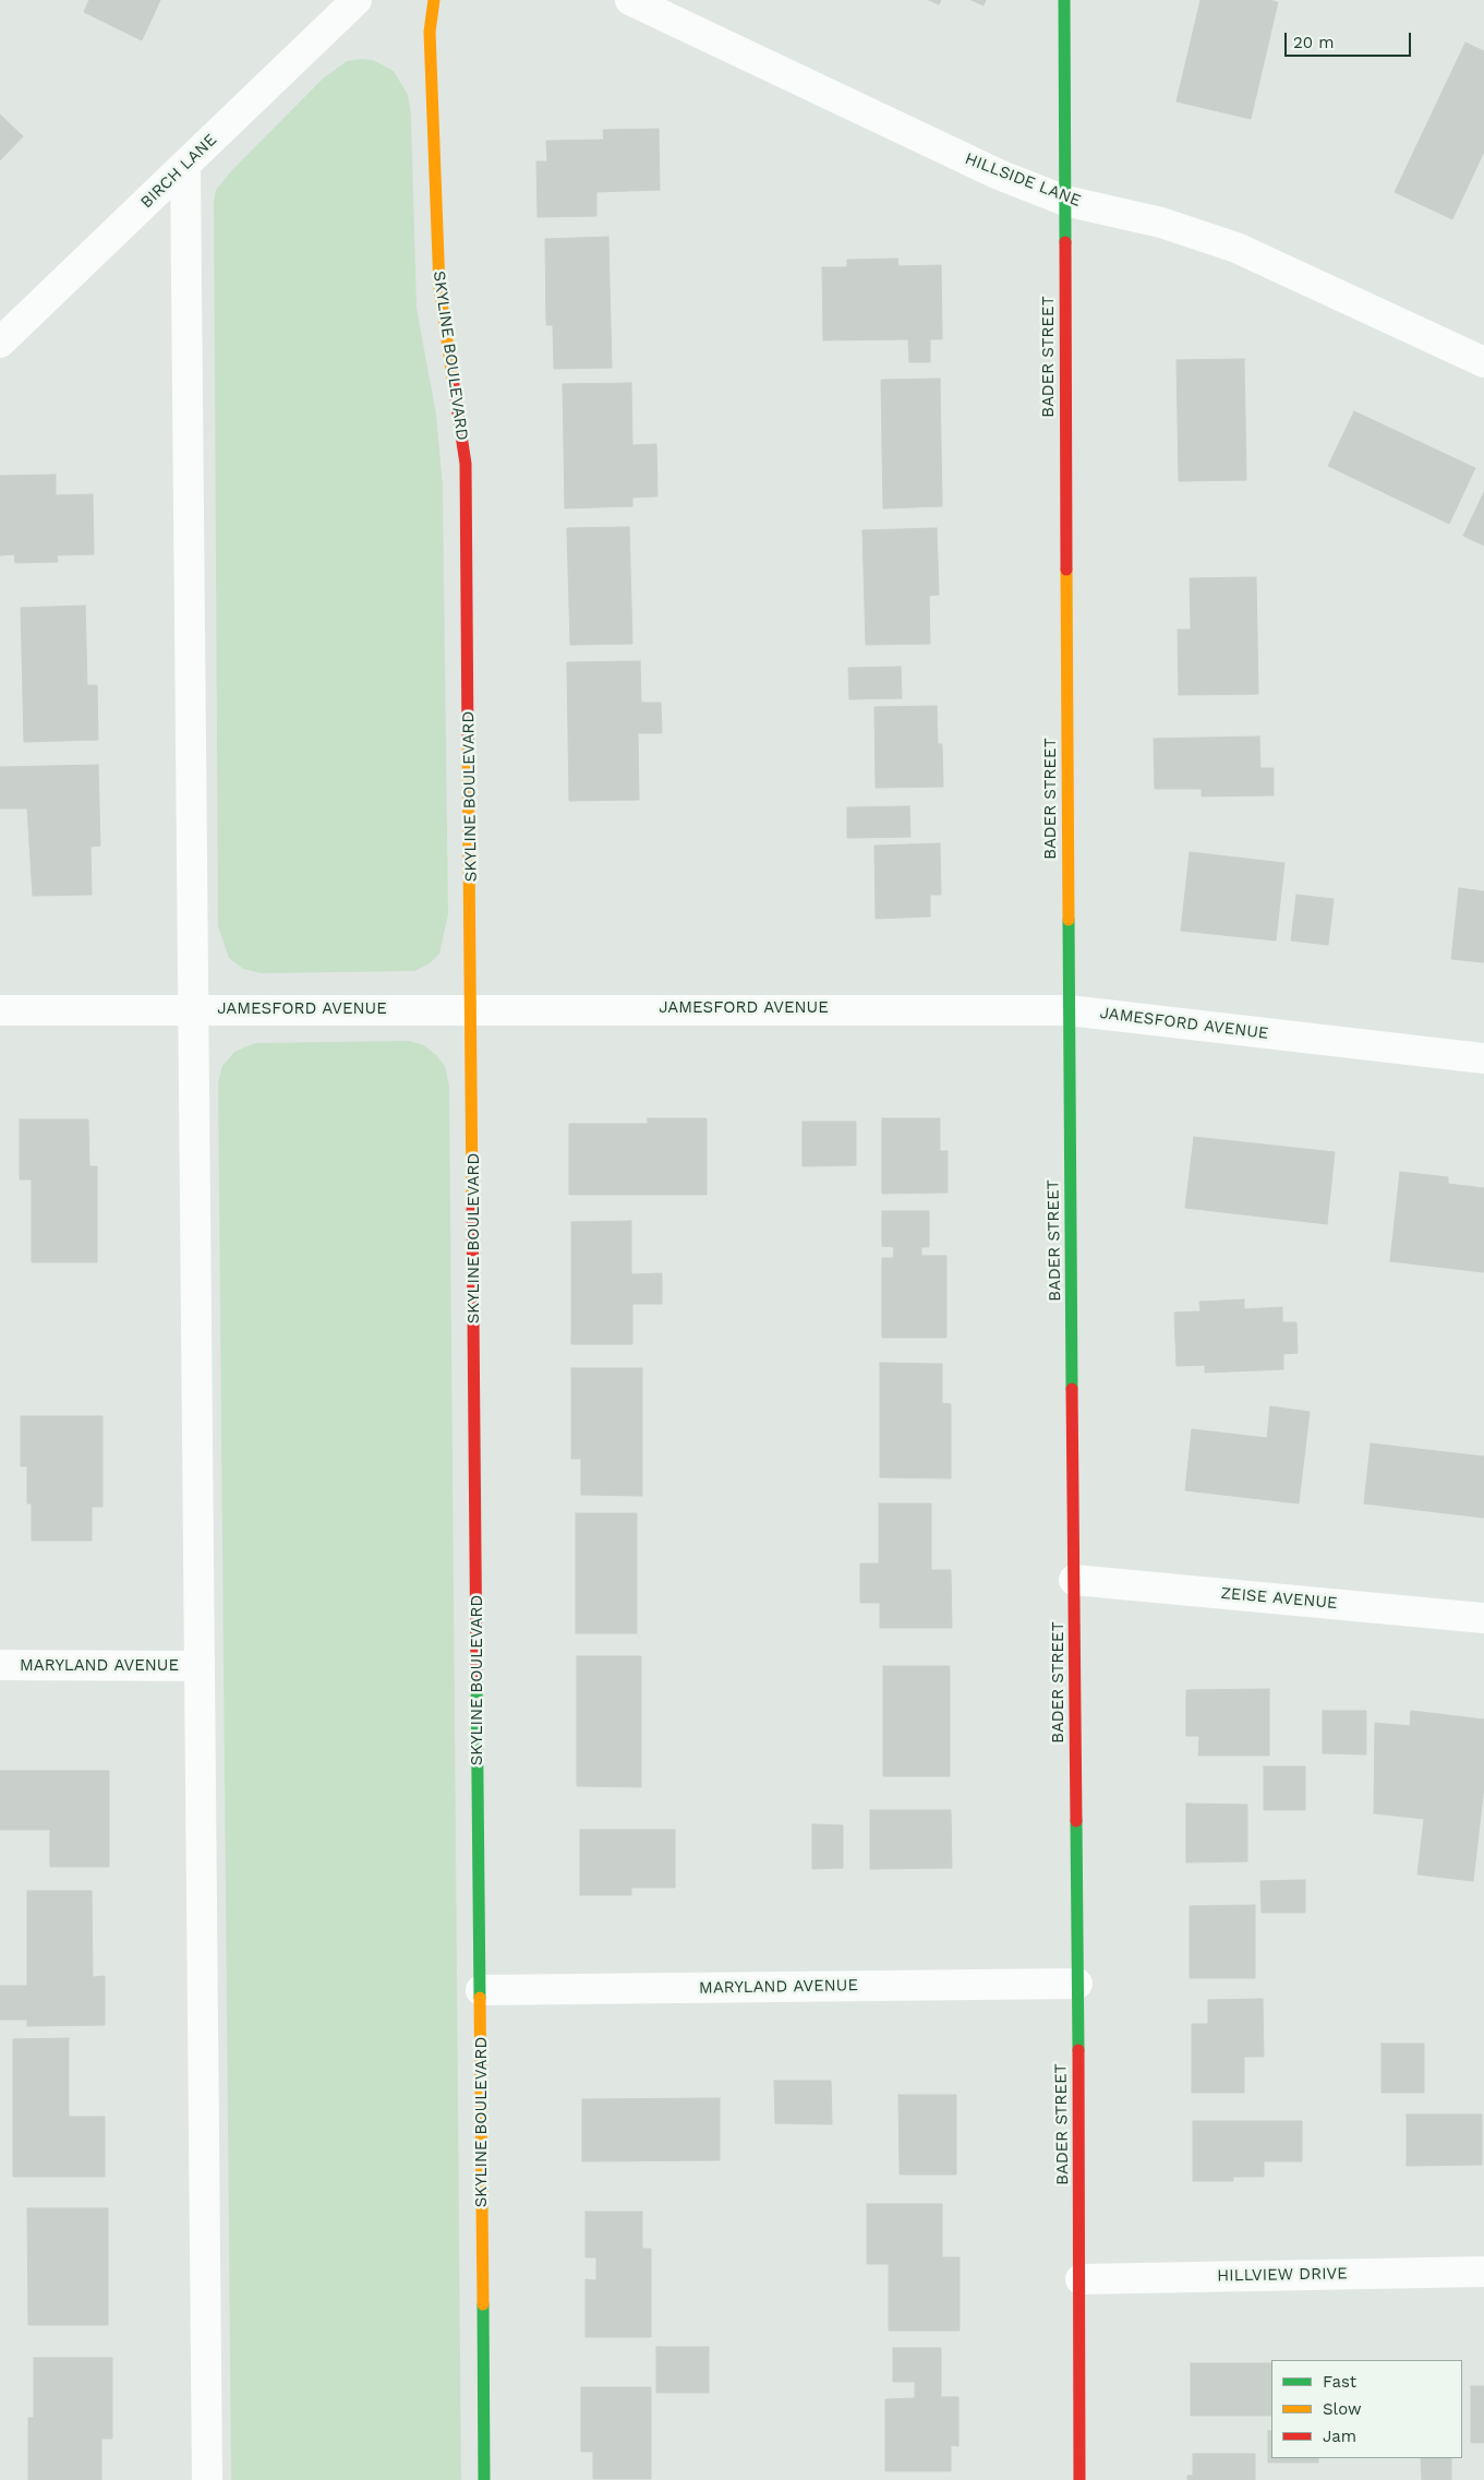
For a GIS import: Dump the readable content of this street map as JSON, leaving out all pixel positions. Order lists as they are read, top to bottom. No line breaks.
{"streets":{"street":["BIRCH LANE","HILLSIDE LANE","SKYLINE BOULEVARD","BADER STREET","JAMESFORD AVENUE","ZEISE AVENUE","MARYLAND AVENUE","HILLVIEW DRIVE"]},"crossings":[["HILLSIDE LANE","BADER STREET"],["SKYLINE BOULEVARD","JAMESFORD AVENUE"],["SKYLINE BOULEVARD","MARYLAND AVENUE"],["BADER STREET","JAMESFORD AVENUE"],["BADER STREET","ZEISE AVENUE"],["BADER STREET","MARYLAND AVENUE"],["BADER STREET","HILLVIEW DRIVE"]],"legend":["Fast","Slow","Jam"],"scale_bar":"20 m"}
